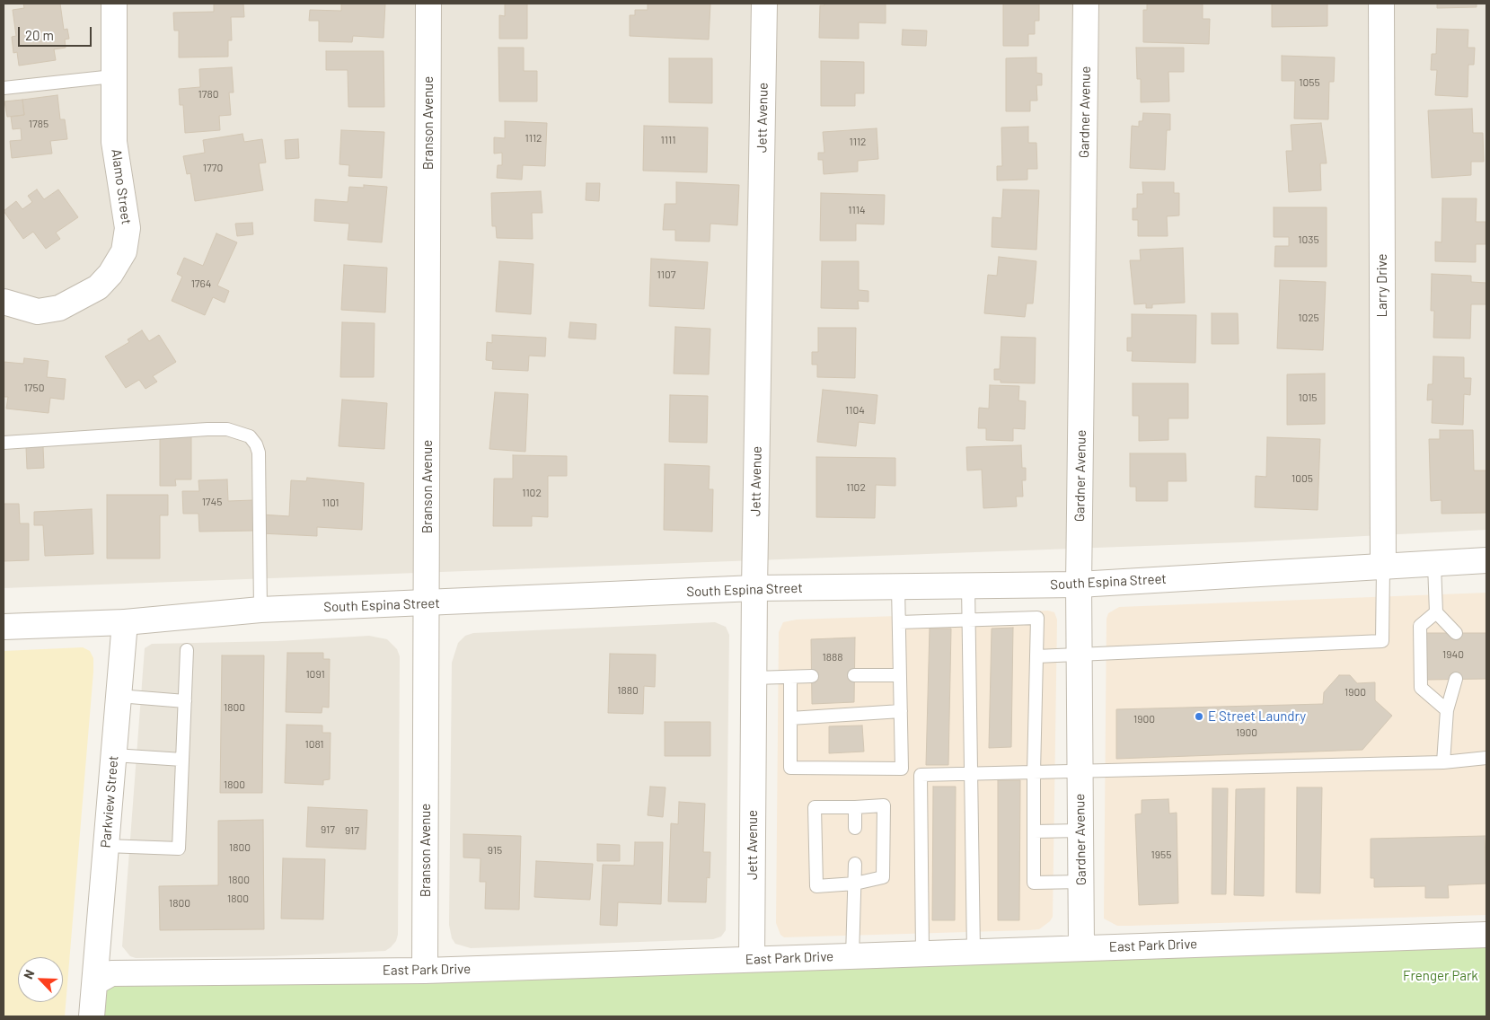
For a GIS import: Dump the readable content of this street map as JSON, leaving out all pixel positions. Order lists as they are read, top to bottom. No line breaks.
{"streets":{"street":["Gardner Avenue","Jett Avenue","Branson Avenue","Alamo Street","Larry Drive","South Espina Street","Parkview Street","East Park Drive"]},"crossings":[["Gardner Avenue","South Espina Street"],["Gardner Avenue","East Park Drive"],["Jett Avenue","South Espina Street"],["Jett Avenue","East Park Drive"],["Branson Avenue","South Espina Street"],["Branson Avenue","East Park Drive"],["Larry Drive","South Espina Street"],["South Espina Street","Parkview Street"],["Parkview Street","East Park Drive"]],"parks":["Frenger Park"],"places":["E Street Laundry"],"house_numbers":["1055","1780","1785","1112","1111","1112","1770","1114","1035","1107","1764","1025","1750","1015","1104","1005","1102","1102","1745","1101","1940","1888","1091","1880","1900","1800","1900","1900","1081","1800","917","917","1800","915","1955","1800","1800","1800"],"scale_bar":"20 m","north":"top left"}
